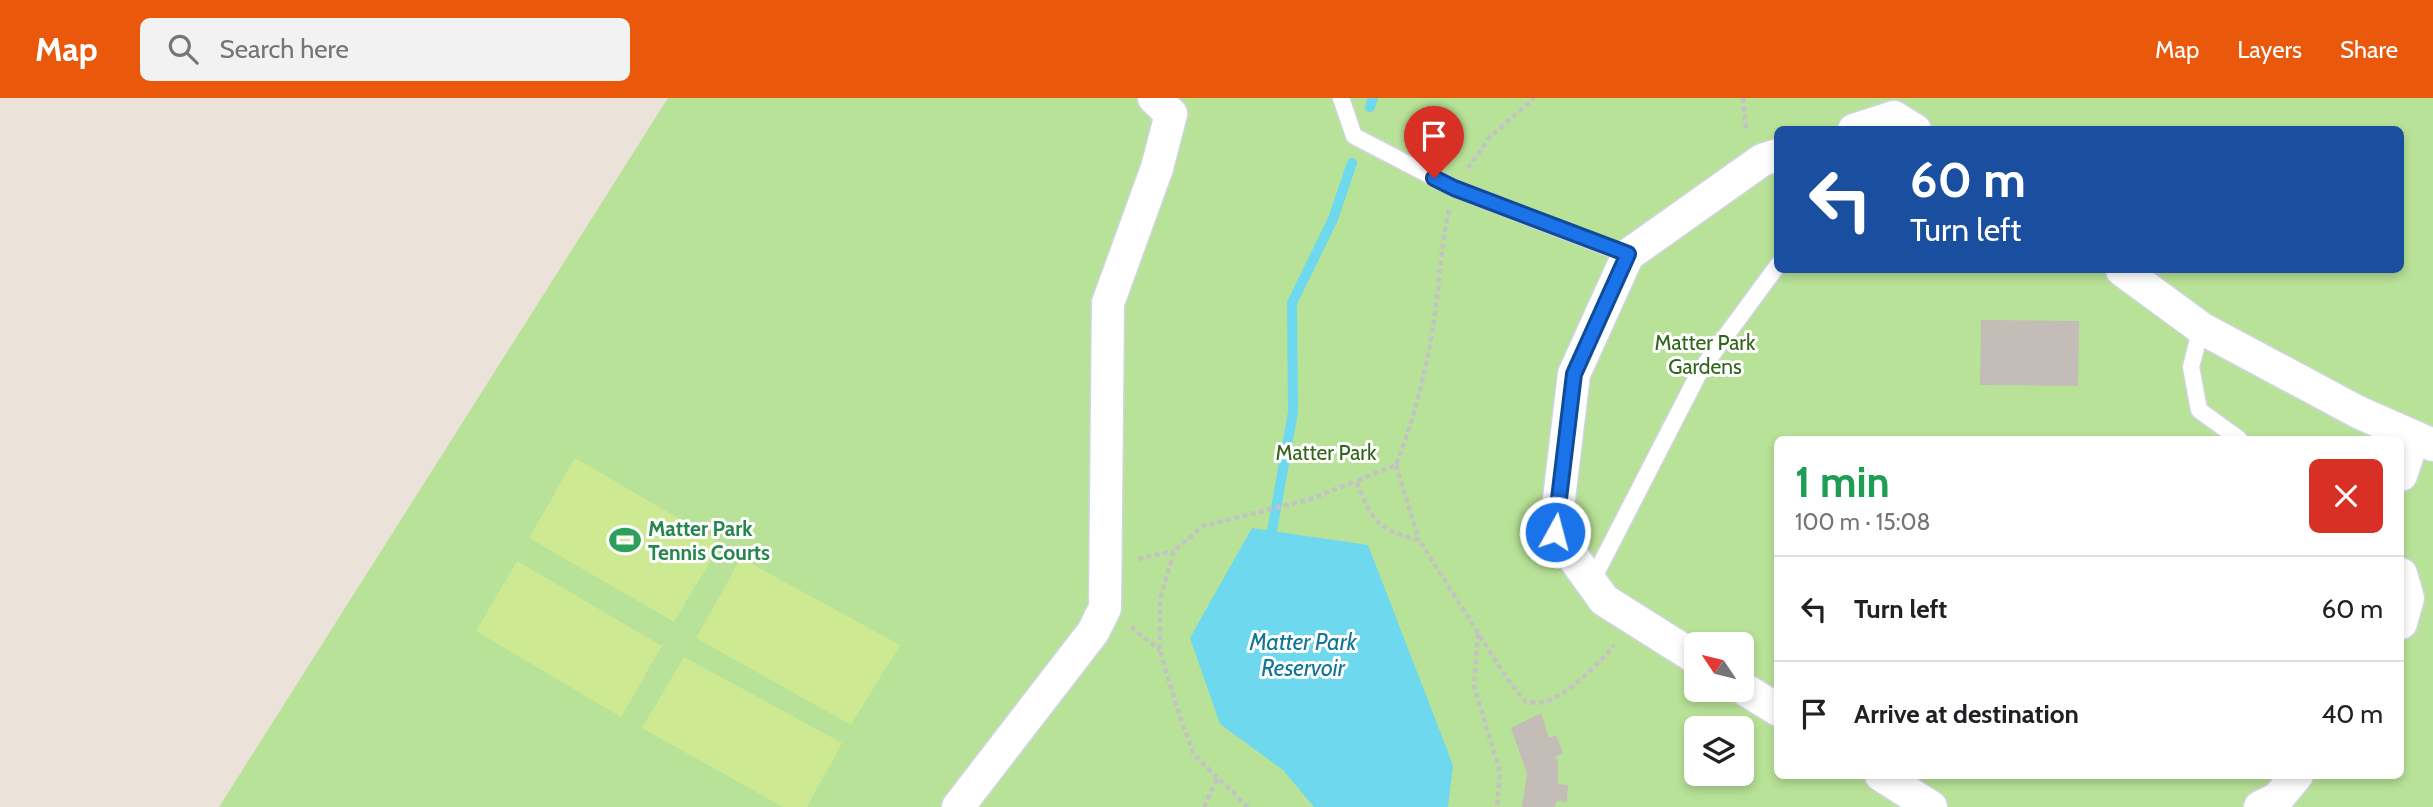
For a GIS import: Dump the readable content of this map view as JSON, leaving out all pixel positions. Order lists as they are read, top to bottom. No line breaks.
{"water":["Matter Park Reservoir"],"parks":["Matter Park Gardens","Matter Park"],"places":{"sports":["Matter Park Tennis Courts"]},"north":"top left","page":{"header":"Map","search":"Search here","nav":["Map","Layers","Share"],"turn":["60 m","Turn left"],"heading":["1 min","100 m · 15:08"],"list":[{"name":"Turn left","value":"60 m"},{"name":"Arrive at destination","value":"40 m"}]}}
